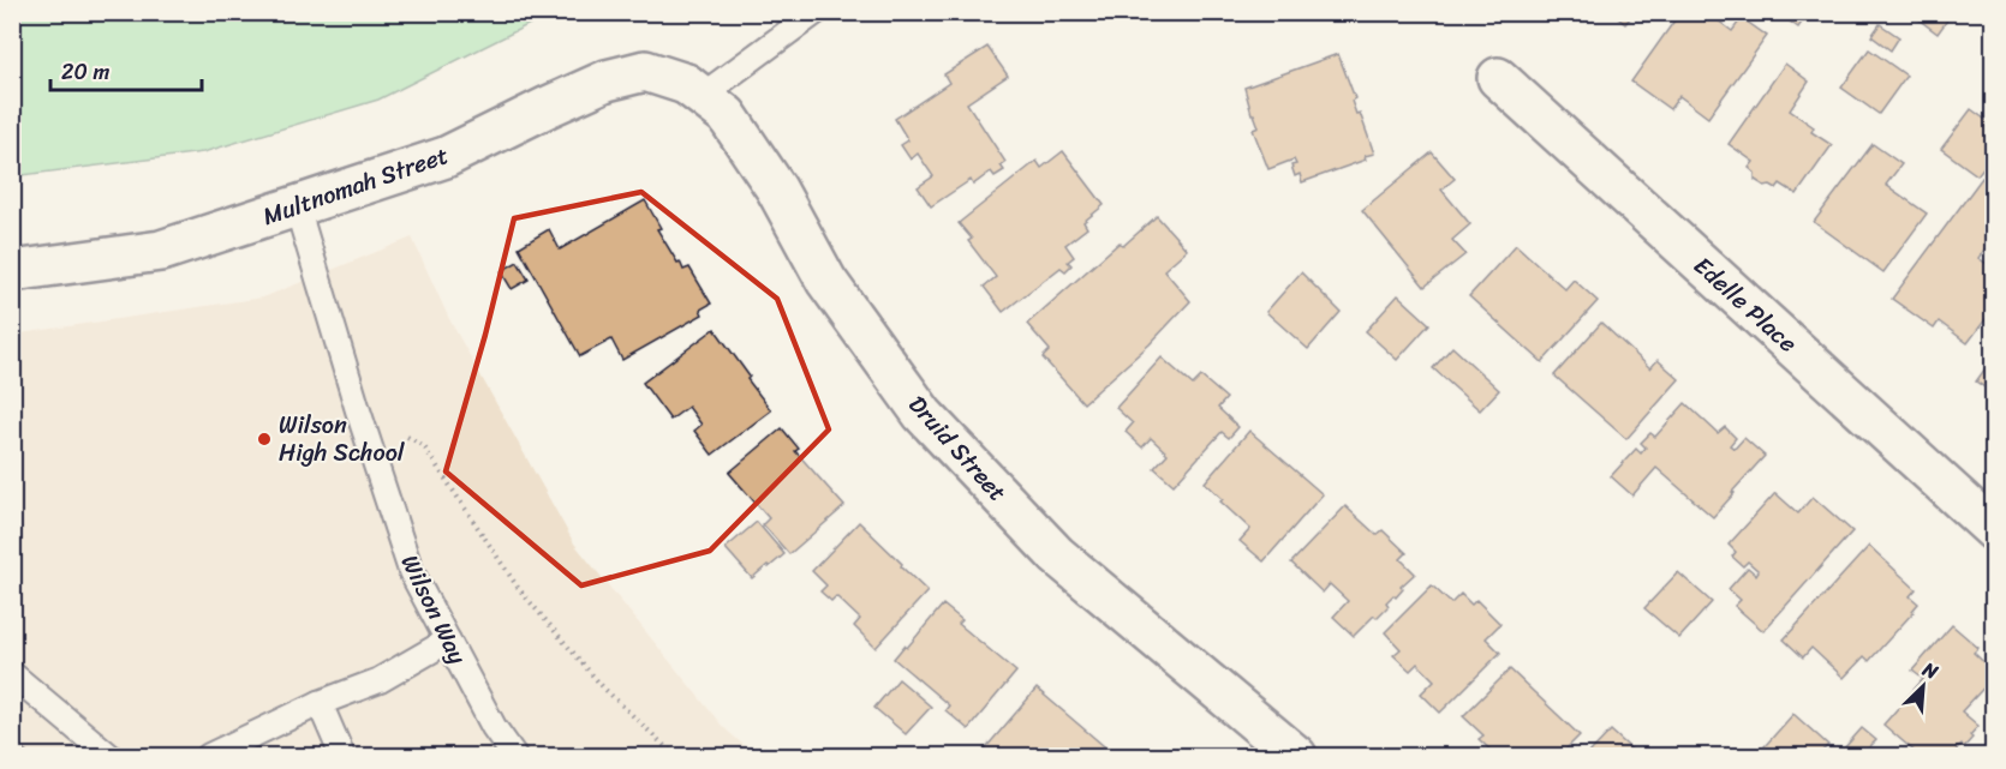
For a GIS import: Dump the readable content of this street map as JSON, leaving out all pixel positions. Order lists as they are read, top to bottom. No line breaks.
{"streets":{"street":["Multnomah Street","Edelle Place","Druid Street"],"lane":["Wilson Way"]},"crossings":[["Multnomah Street","Druid Street"],["Multnomah Street","Wilson Way"]],"places":["Wilson High School"],"scale_bar":"20 m","north":"top right"}
